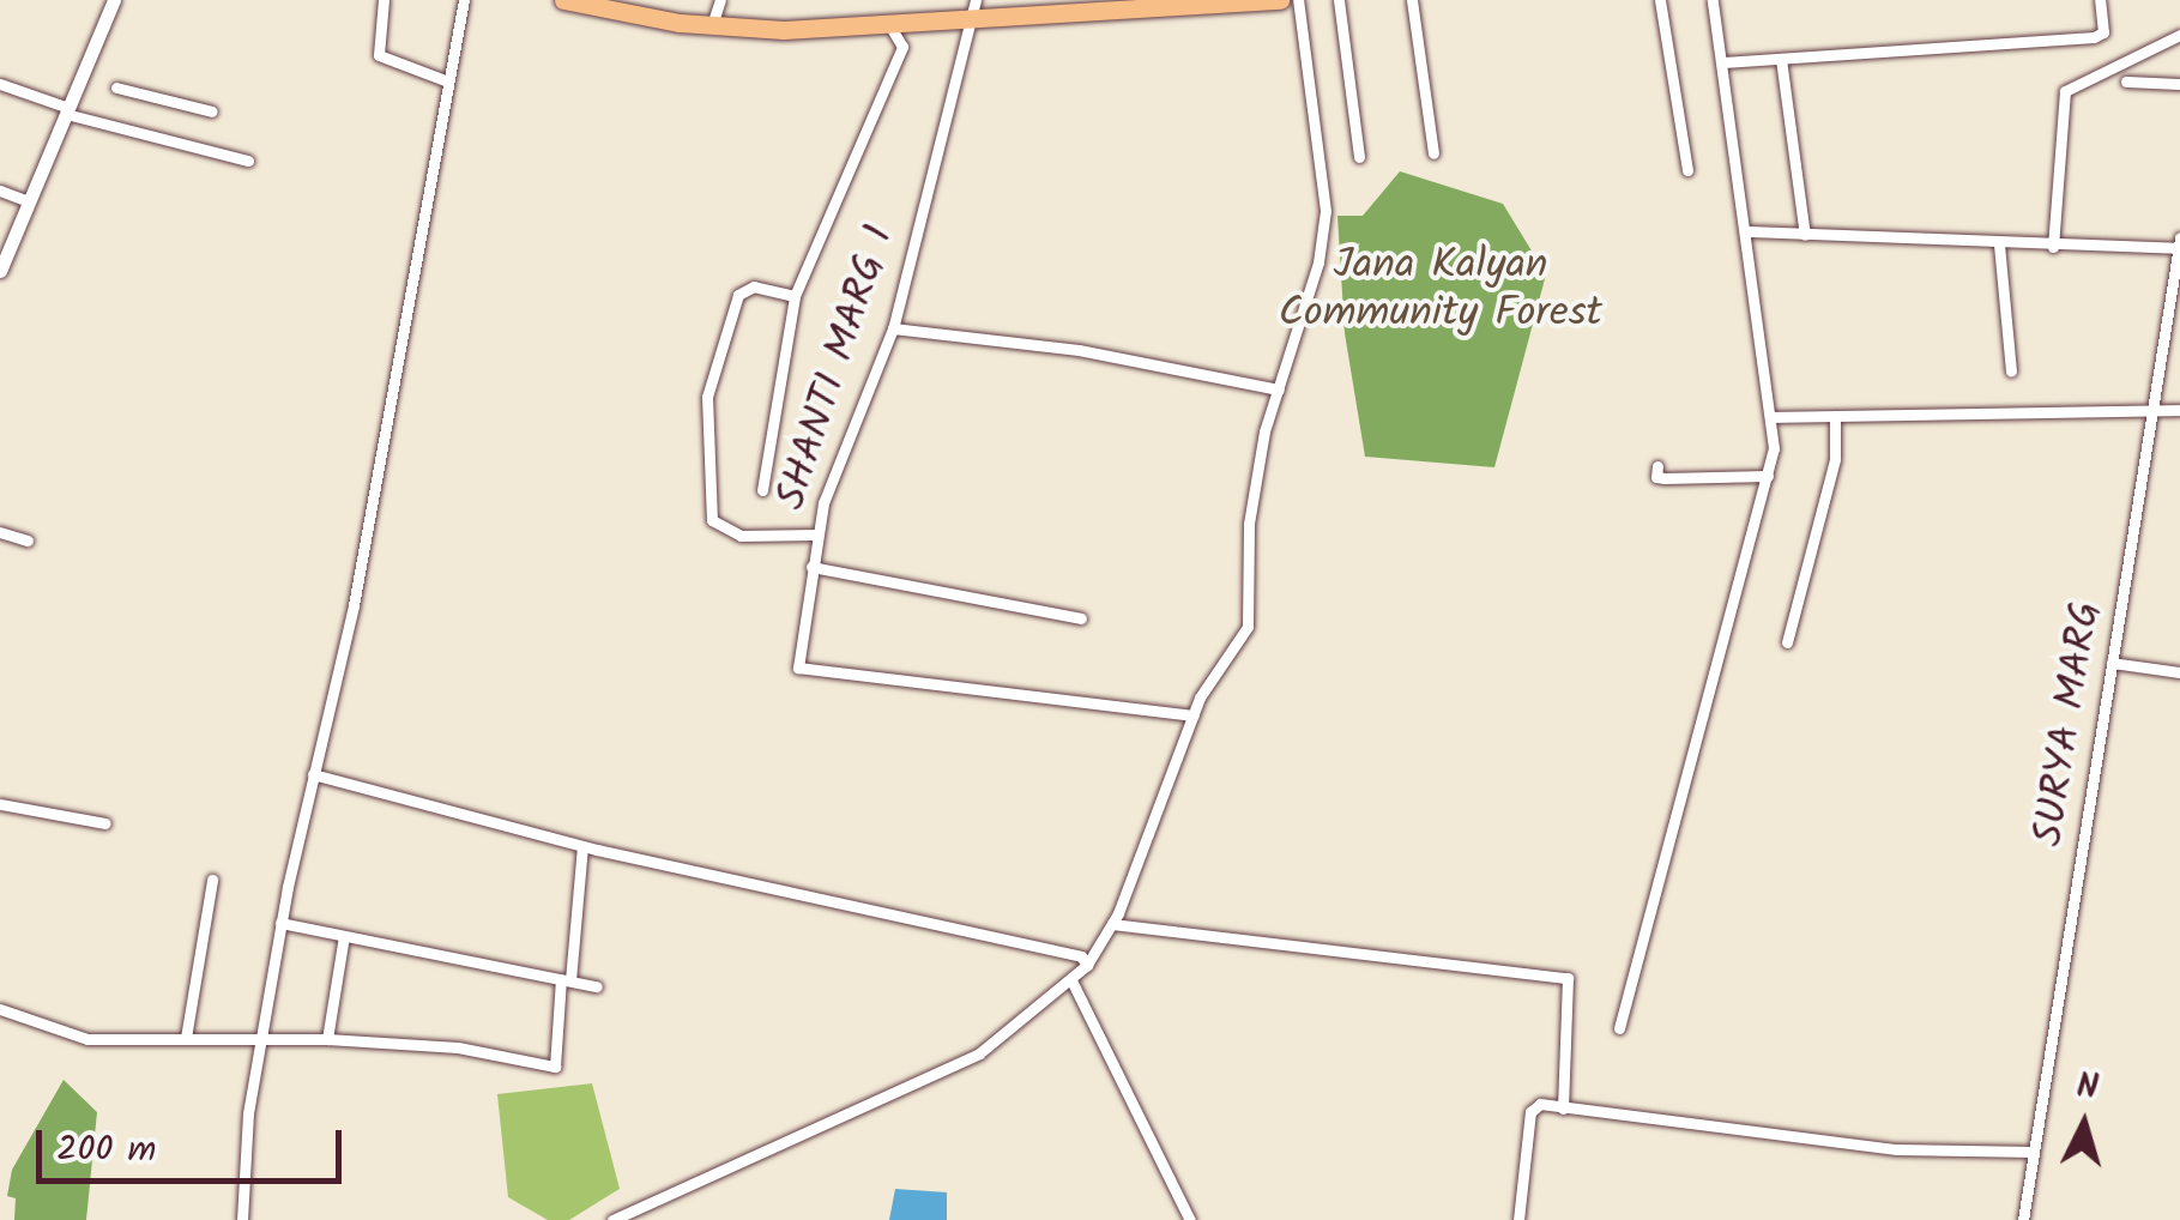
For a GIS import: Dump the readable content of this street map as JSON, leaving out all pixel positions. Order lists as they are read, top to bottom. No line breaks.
{"streets":{"street":["SHANTI MARG 1","SURYA MARG"]},"parks":["Jana Kalyan Community Forest"],"scale_bar":"200 m","north":"top"}
